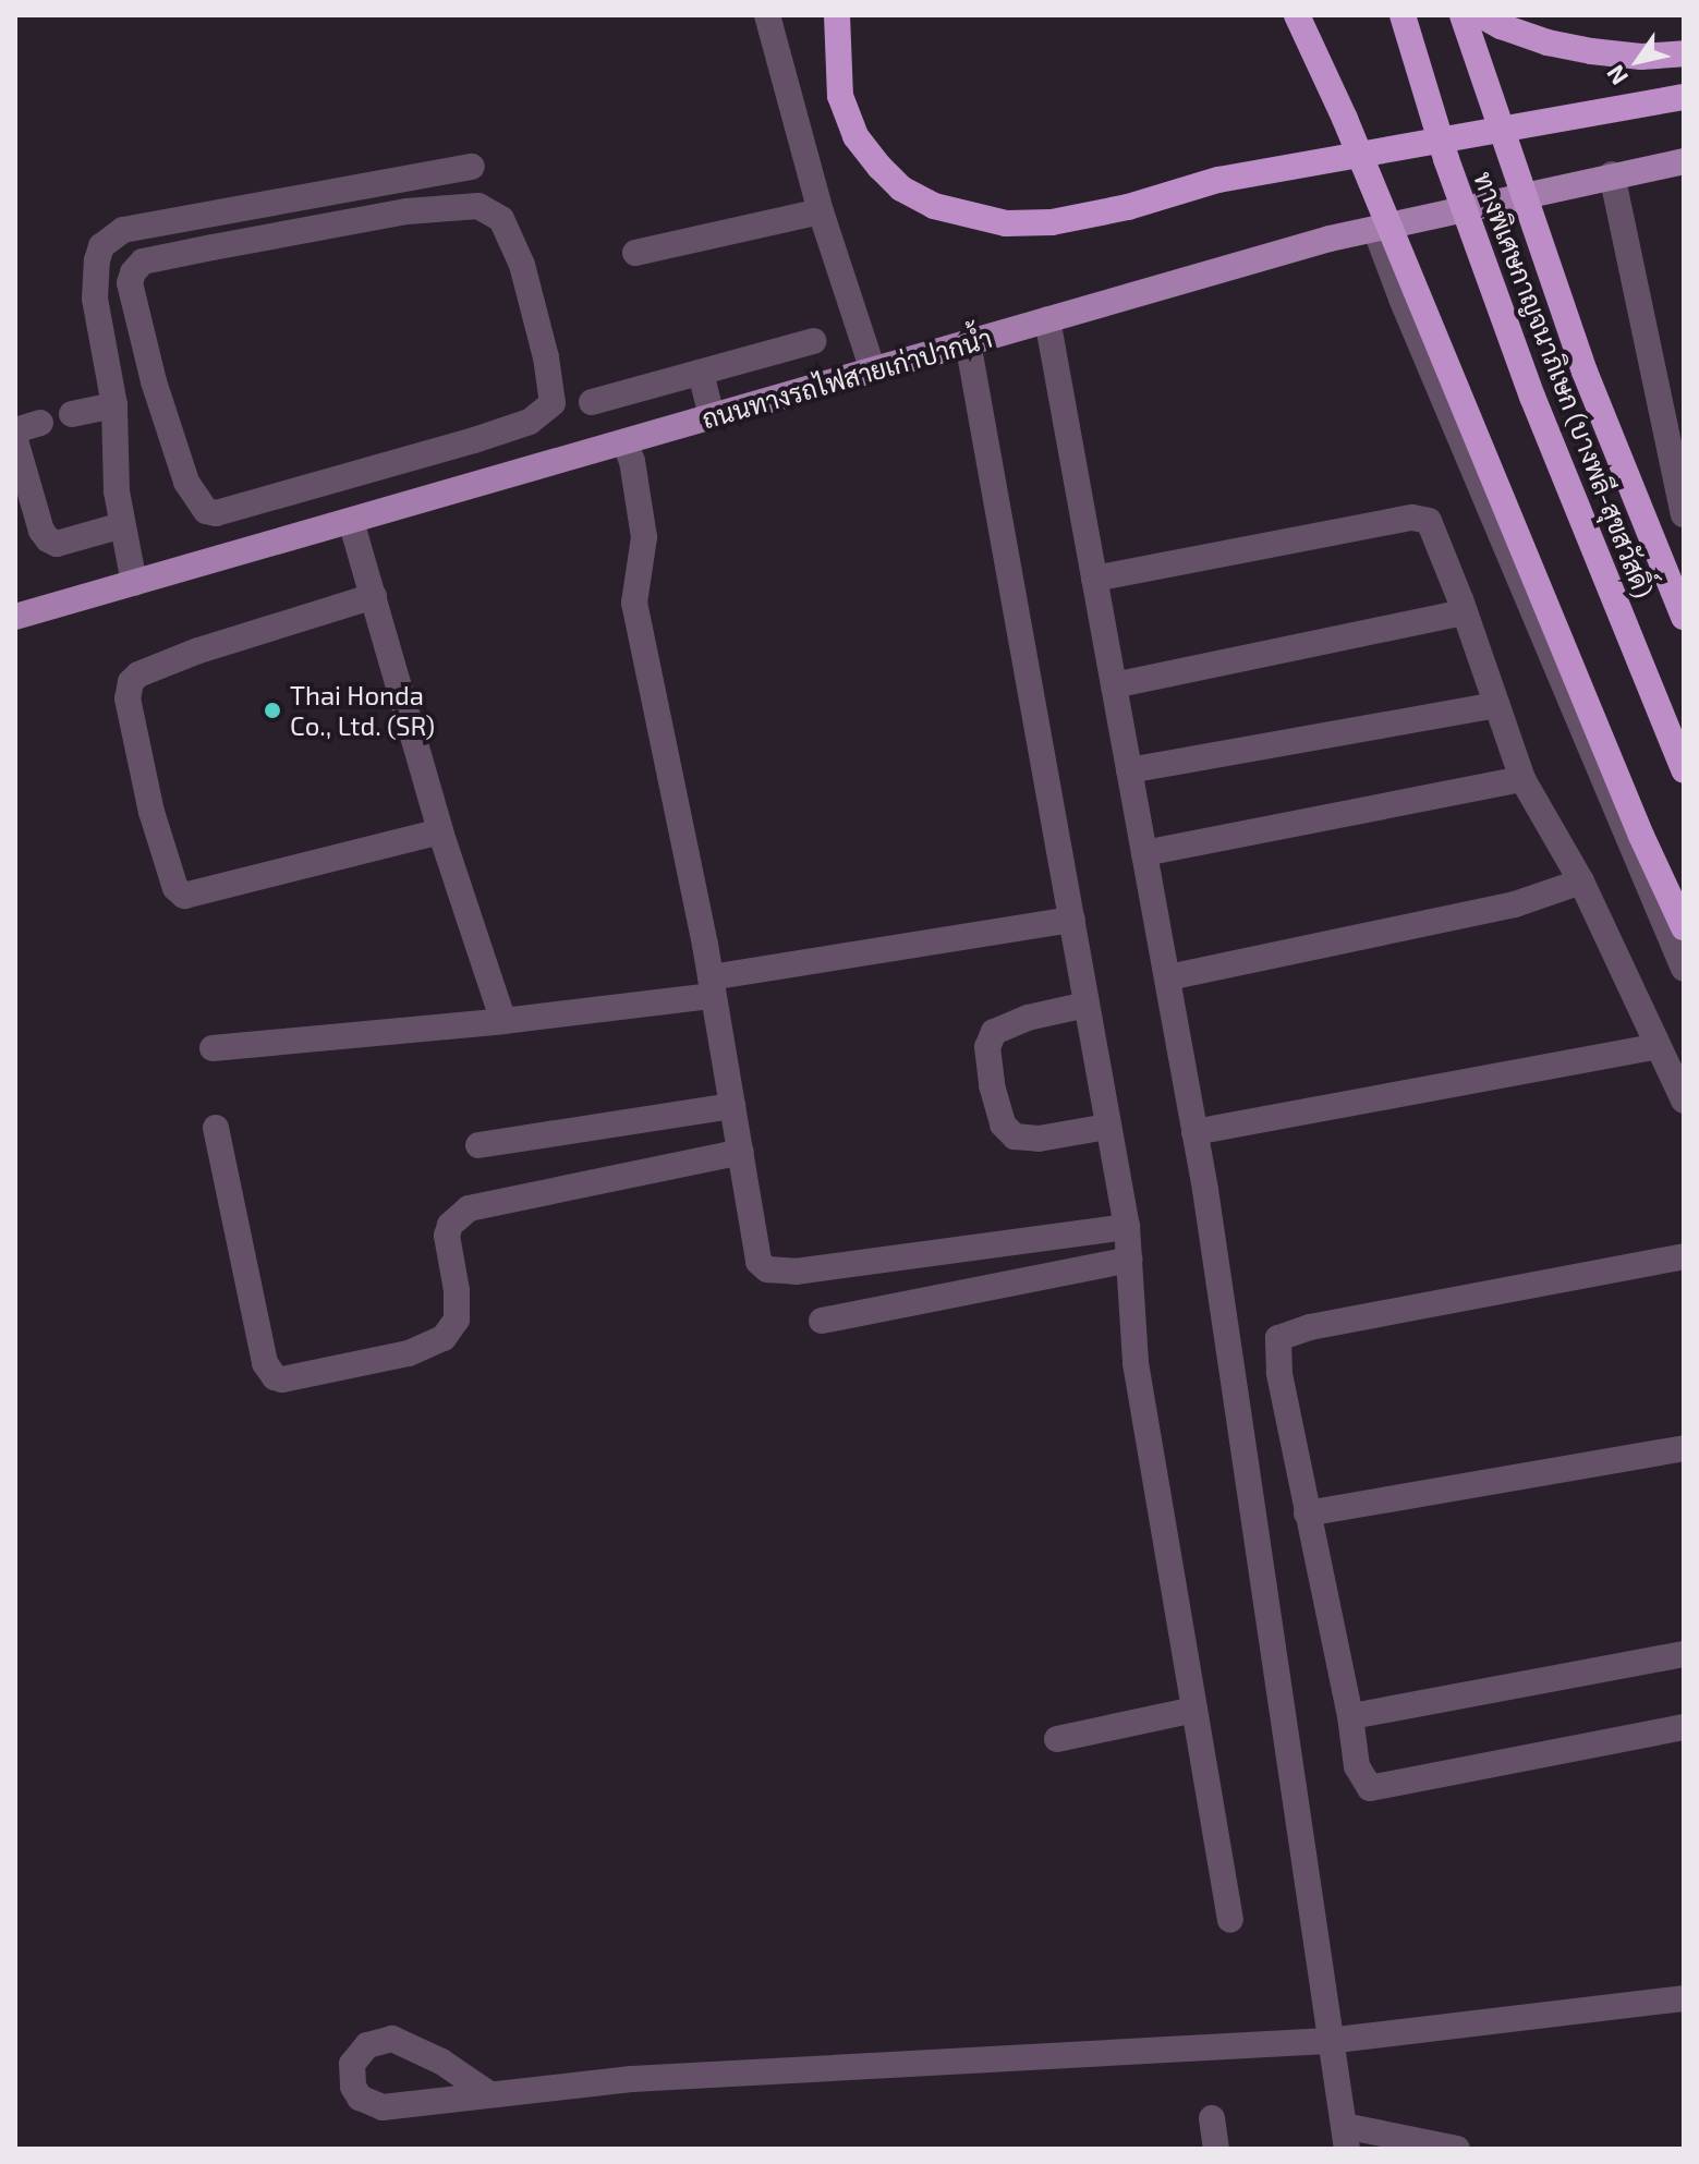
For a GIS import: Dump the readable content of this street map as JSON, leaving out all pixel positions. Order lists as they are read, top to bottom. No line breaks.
{"streets":{"highway":["ทางพิเศษกาญจนาภิเษก (บางพลี-สุขสวัสดิ์)"],"main road":["ถนนทางรถไฟสายเก่าปากน้ำ"]},"places":["Thai Honda Co., Ltd. (SR)"],"north":"bottom left"}
